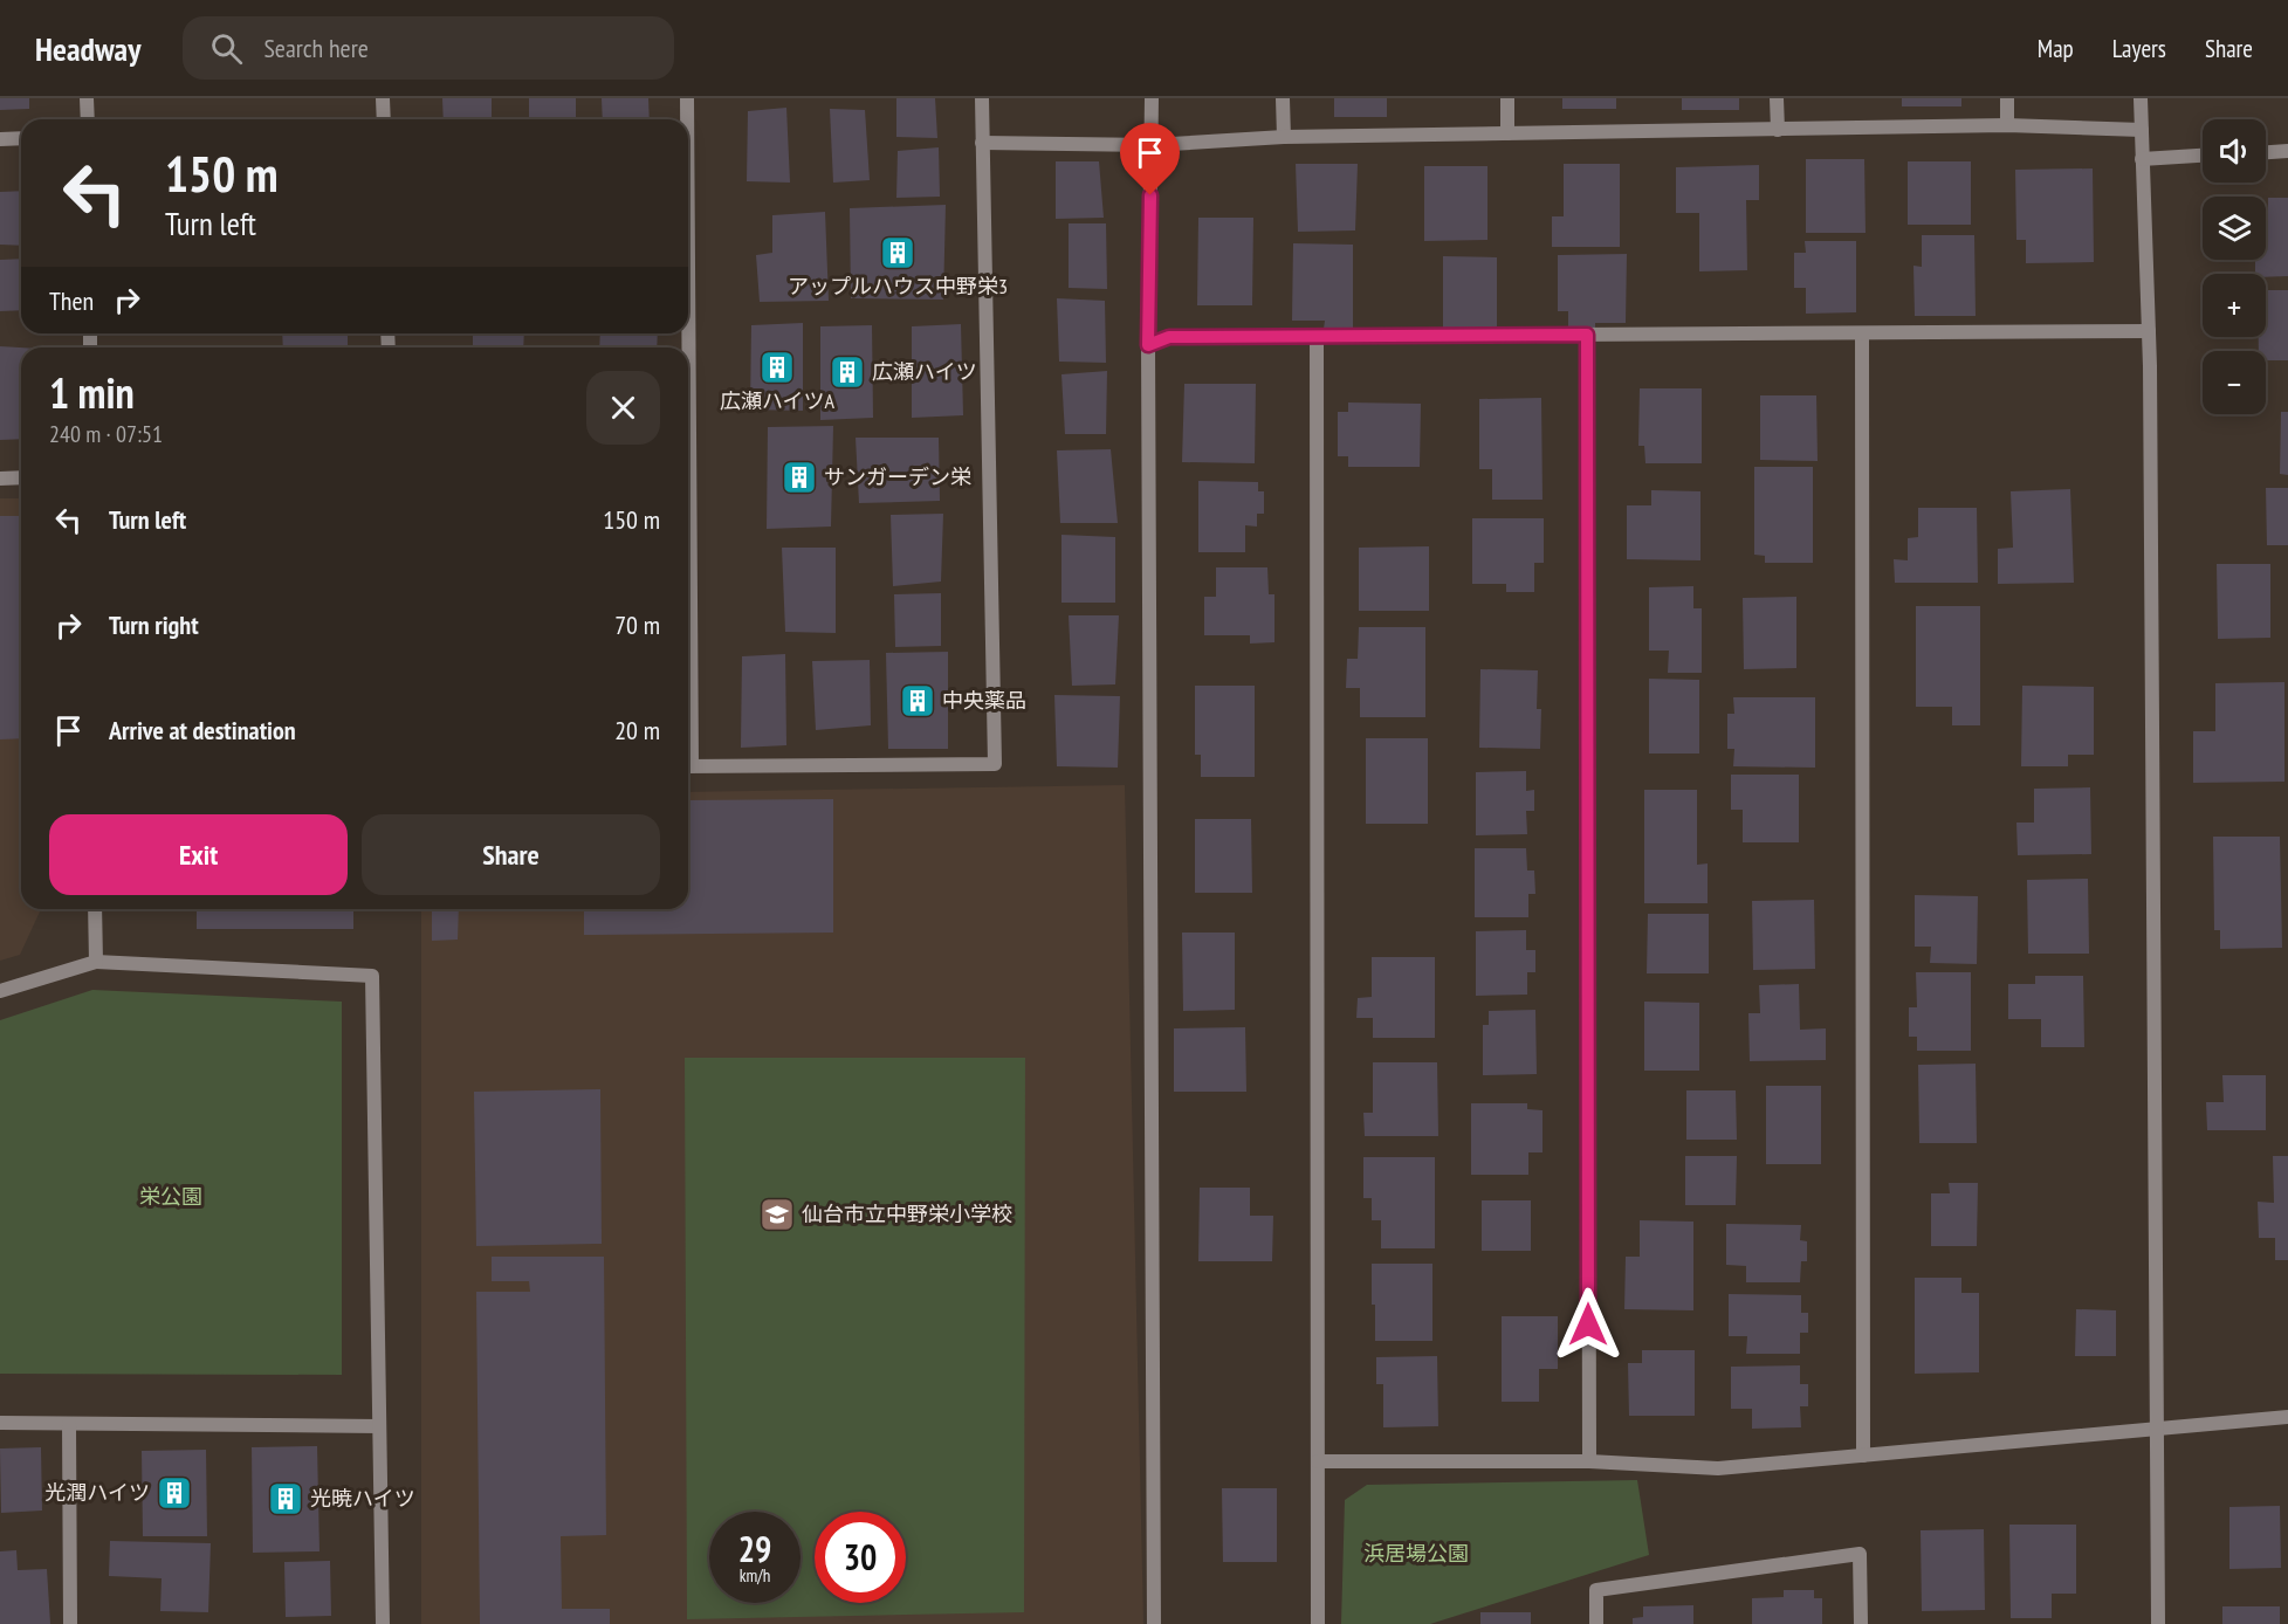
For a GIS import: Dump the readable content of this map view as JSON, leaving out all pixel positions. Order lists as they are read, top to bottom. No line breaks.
{"parks":["栄公園","浜居場公園"],"places":{"building":["アップルハウス中野栄3","広瀬ハイツA","広瀬ハイツ","サンガーデン栄","中央薬品","光潤ハイツ","光暁ハイツ"],"school or university":["仙台市立中野栄小学校"]},"page":{"header":"Headway","search":"Search here","nav":["Map","Layers","Share"],"map_buttons":["+","−"],"turn":["150 m","Turn left"],"then":"Then","heading":["1 min","240 m · 07:51"],"list":[{"name":"Turn left","value":"150 m"},{"name":"Turn right","value":"70 m"},{"name":"Arrive at destination","value":"20 m"}],"buttons":["Exit","Share"],"speed":"29 km/h","limit":"30"}}
